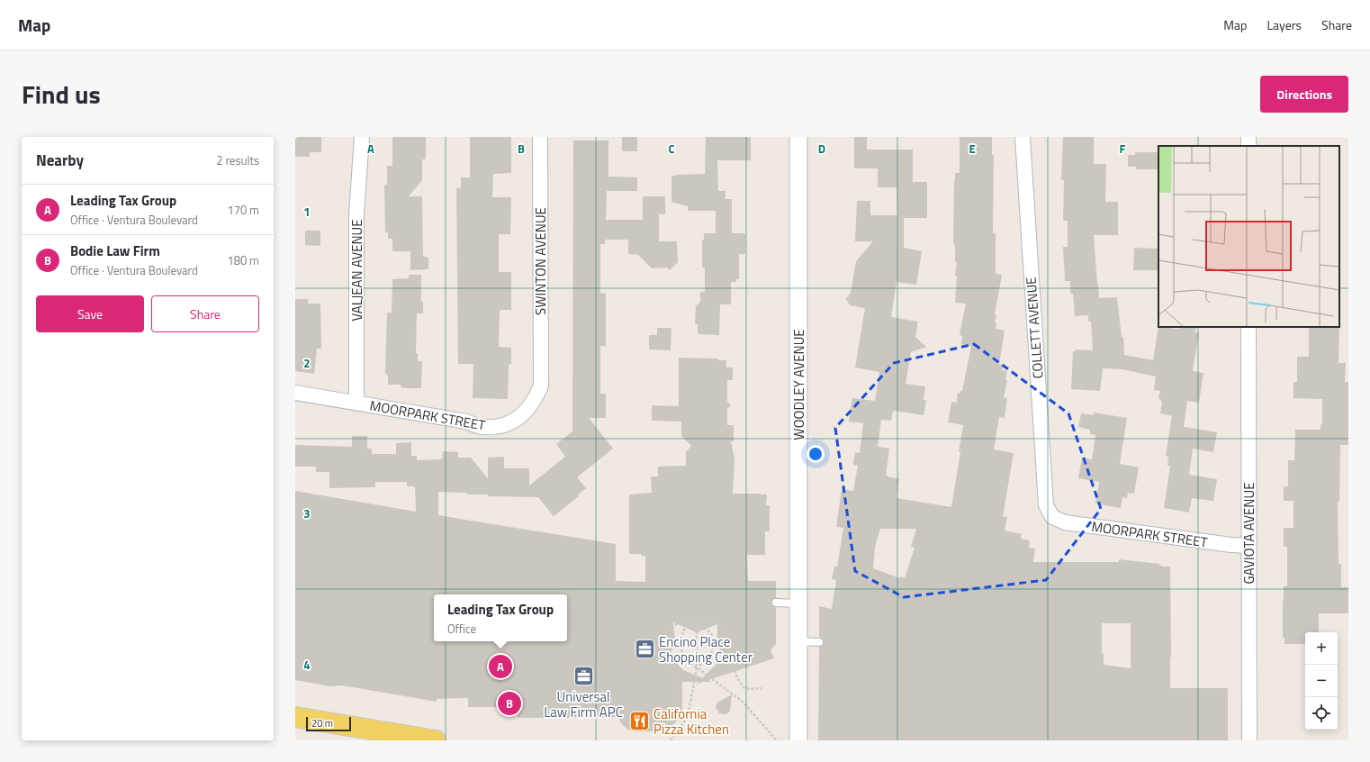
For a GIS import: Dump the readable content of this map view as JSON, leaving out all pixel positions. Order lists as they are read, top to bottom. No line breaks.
{"streets":{"street":["SWINTON AVENUE","VALJEAN AVENUE","COLLETT AVENUE","WOODLEY AVENUE","MOORPARK STREET","GAVIOTA AVENUE"]},"crossings":[["SWINTON AVENUE","MOORPARK STREET"],["VALJEAN AVENUE","MOORPARK STREET"],["COLLETT AVENUE","MOORPARK STREET"],["MOORPARK STREET","GAVIOTA AVENUE"]],"places":{"office":["Encino Place Shopping Center","Universal Law Firm APC"],"restaurant":["California Pizza Kitchen"]},"scale_bar":"20 m","page":{"header":"Map","nav":["Map","Layers","Share"],"title":"Find us","buttons":["Directions",["Save","Share"]],"heading":["Nearby","2 results"],"list":[{"mark":"A","name":"Leading Tax Group","note":"Office · Ventura Boulevard","value":"170 m"},{"mark":"B","name":"Bodie Law Firm","note":"Office · Ventura Boulevard","value":"180 m"}],"popup":["Leading Tax Group","Office"],"map_buttons":["+","−"],"pins":["A","B"],"scale":"20 m"},"grid":{"columns":["A","B","C","D","E","F"],"rows":["1","2","3","4"]}}
